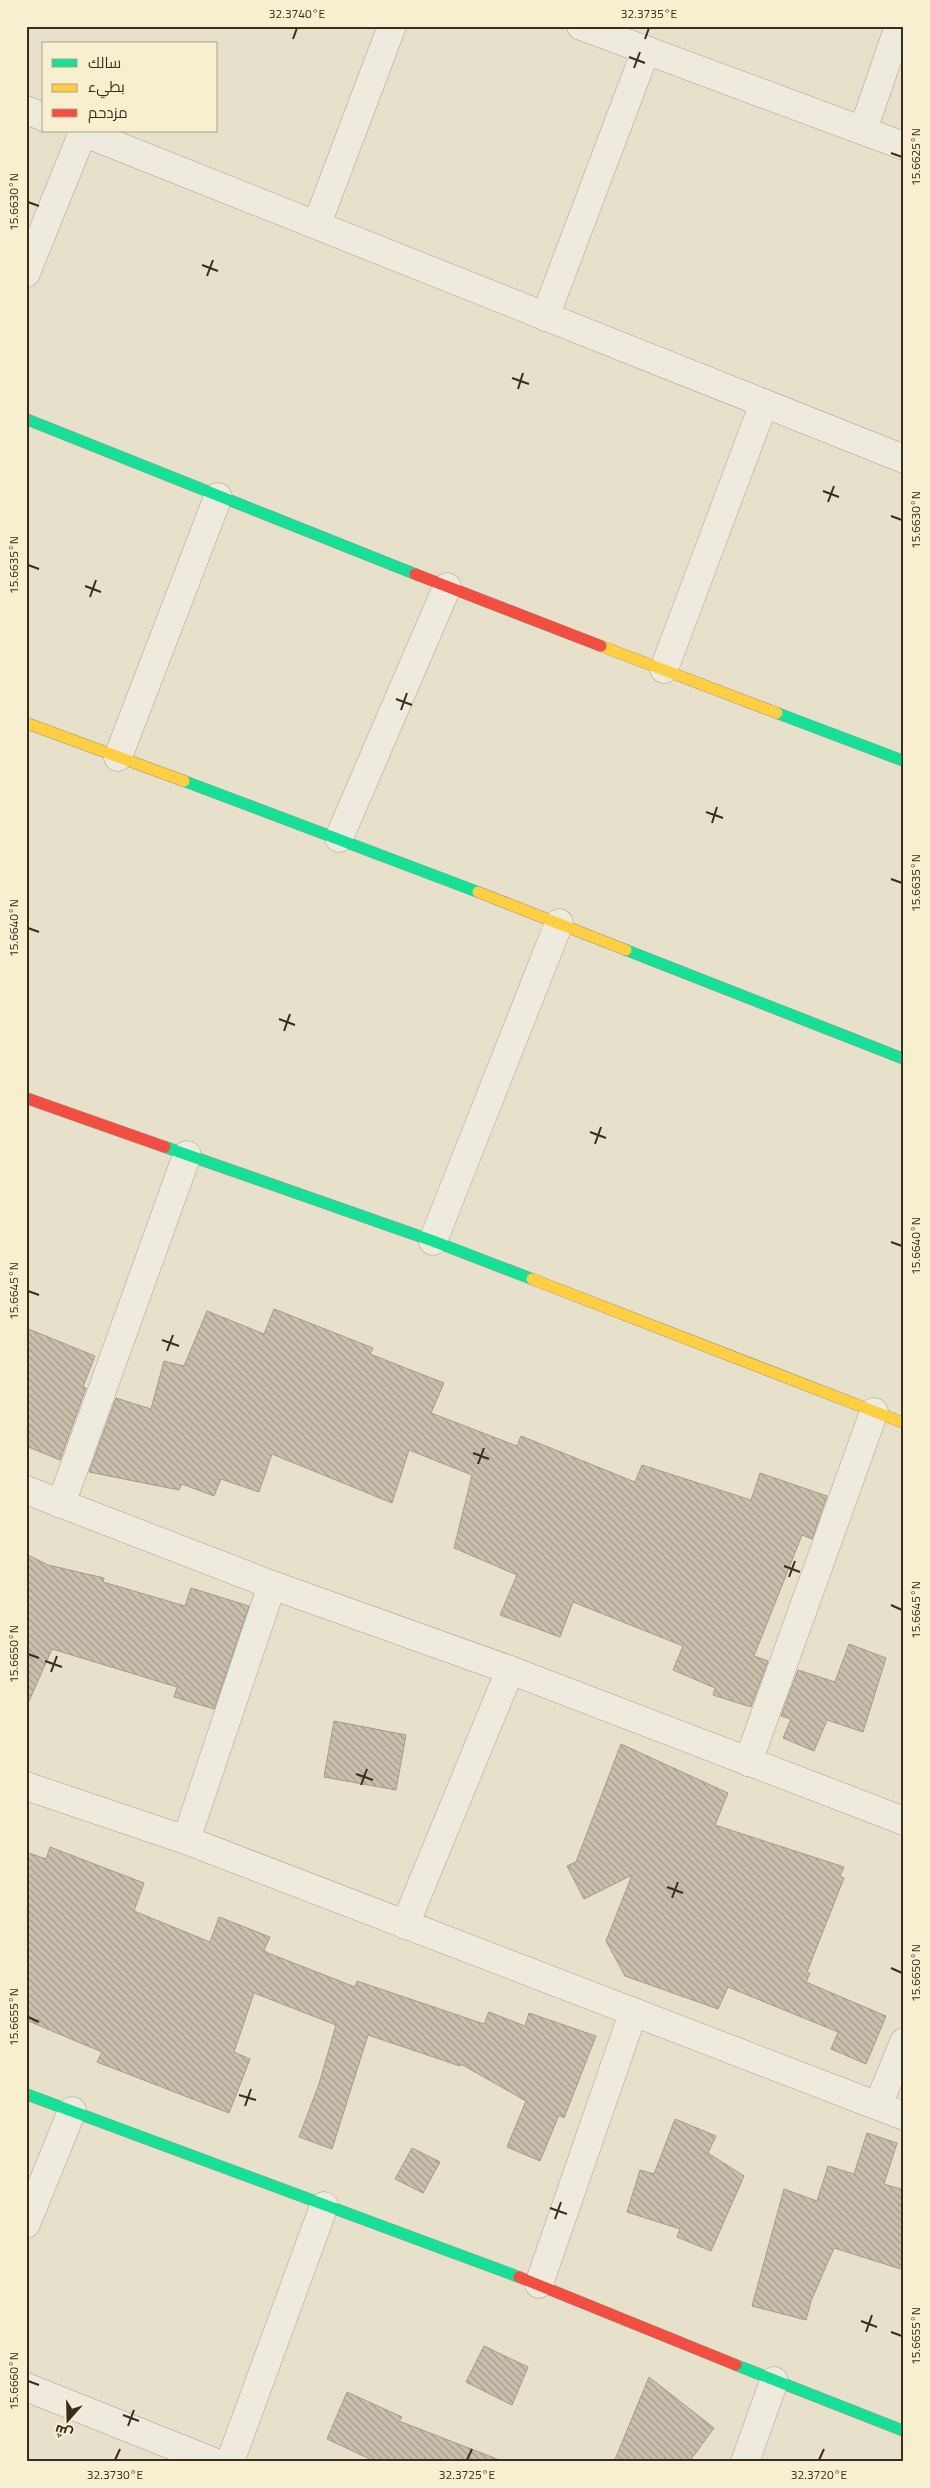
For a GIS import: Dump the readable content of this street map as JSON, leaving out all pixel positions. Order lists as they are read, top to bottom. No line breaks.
{"legend":["سالك","بطيء","مزدحم"],"north":"bottom","coordinates":["32.3740°E","32.3735°E","15.6625°N","15.6630°N","15.6635°N","15.6640°N","15.6645°N","15.6650°N","15.6655°N","15.6660°N","32.3730°E","32.3725°E","32.3720°E"]}
